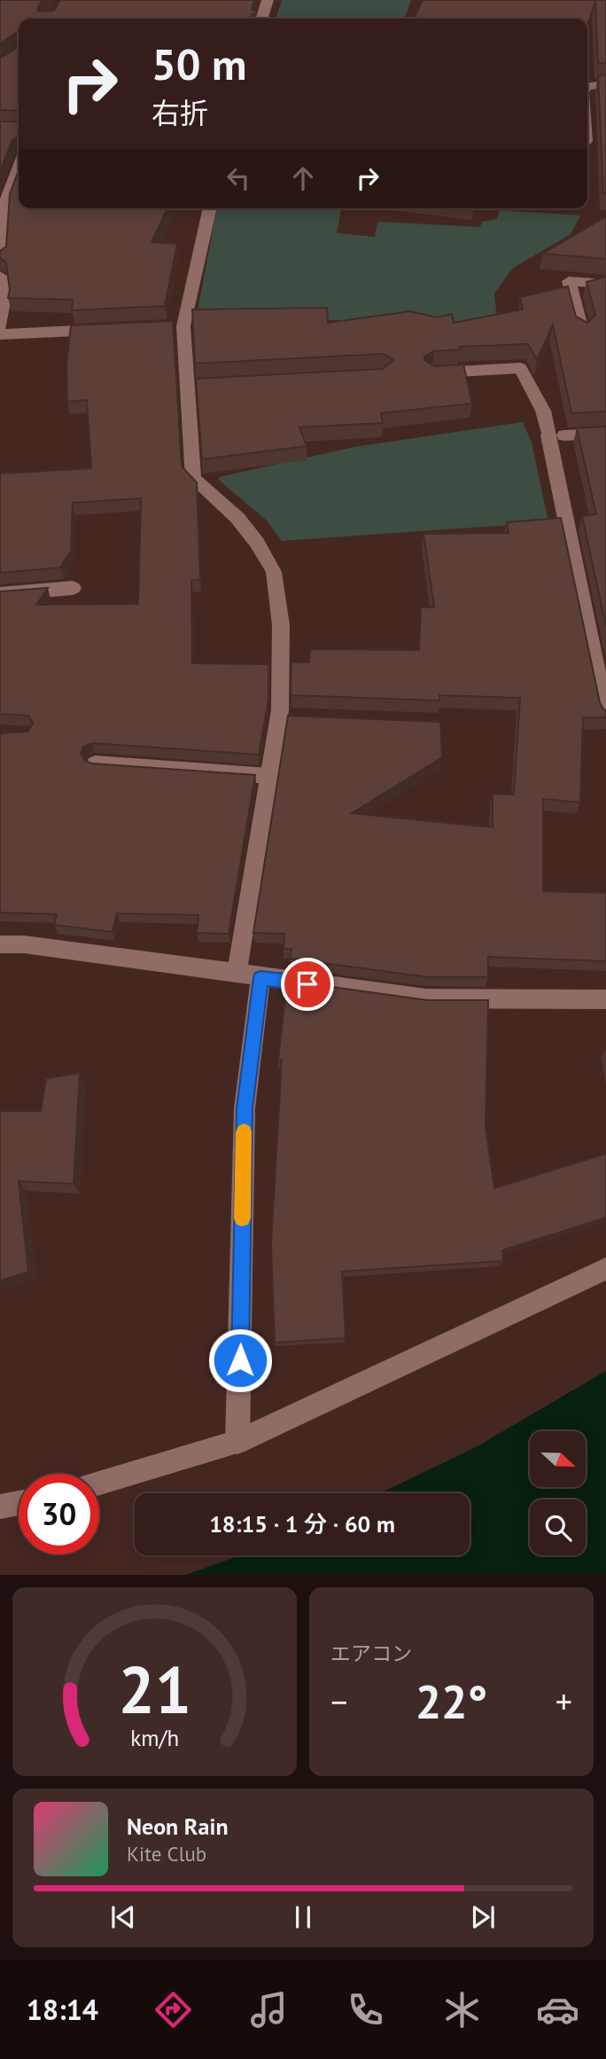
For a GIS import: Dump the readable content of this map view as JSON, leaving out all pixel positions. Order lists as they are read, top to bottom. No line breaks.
{"north":"right","page":{"turn":["50 m","右折"],"limit":"30","trip":"18:15 · 1 分 · 60 m","tile":"エアコン","heat":["−","22°","+"],"song":["Neon Rain","Kite Club"],"tabs":"18:14","gauge":["21","km/h"]}}
